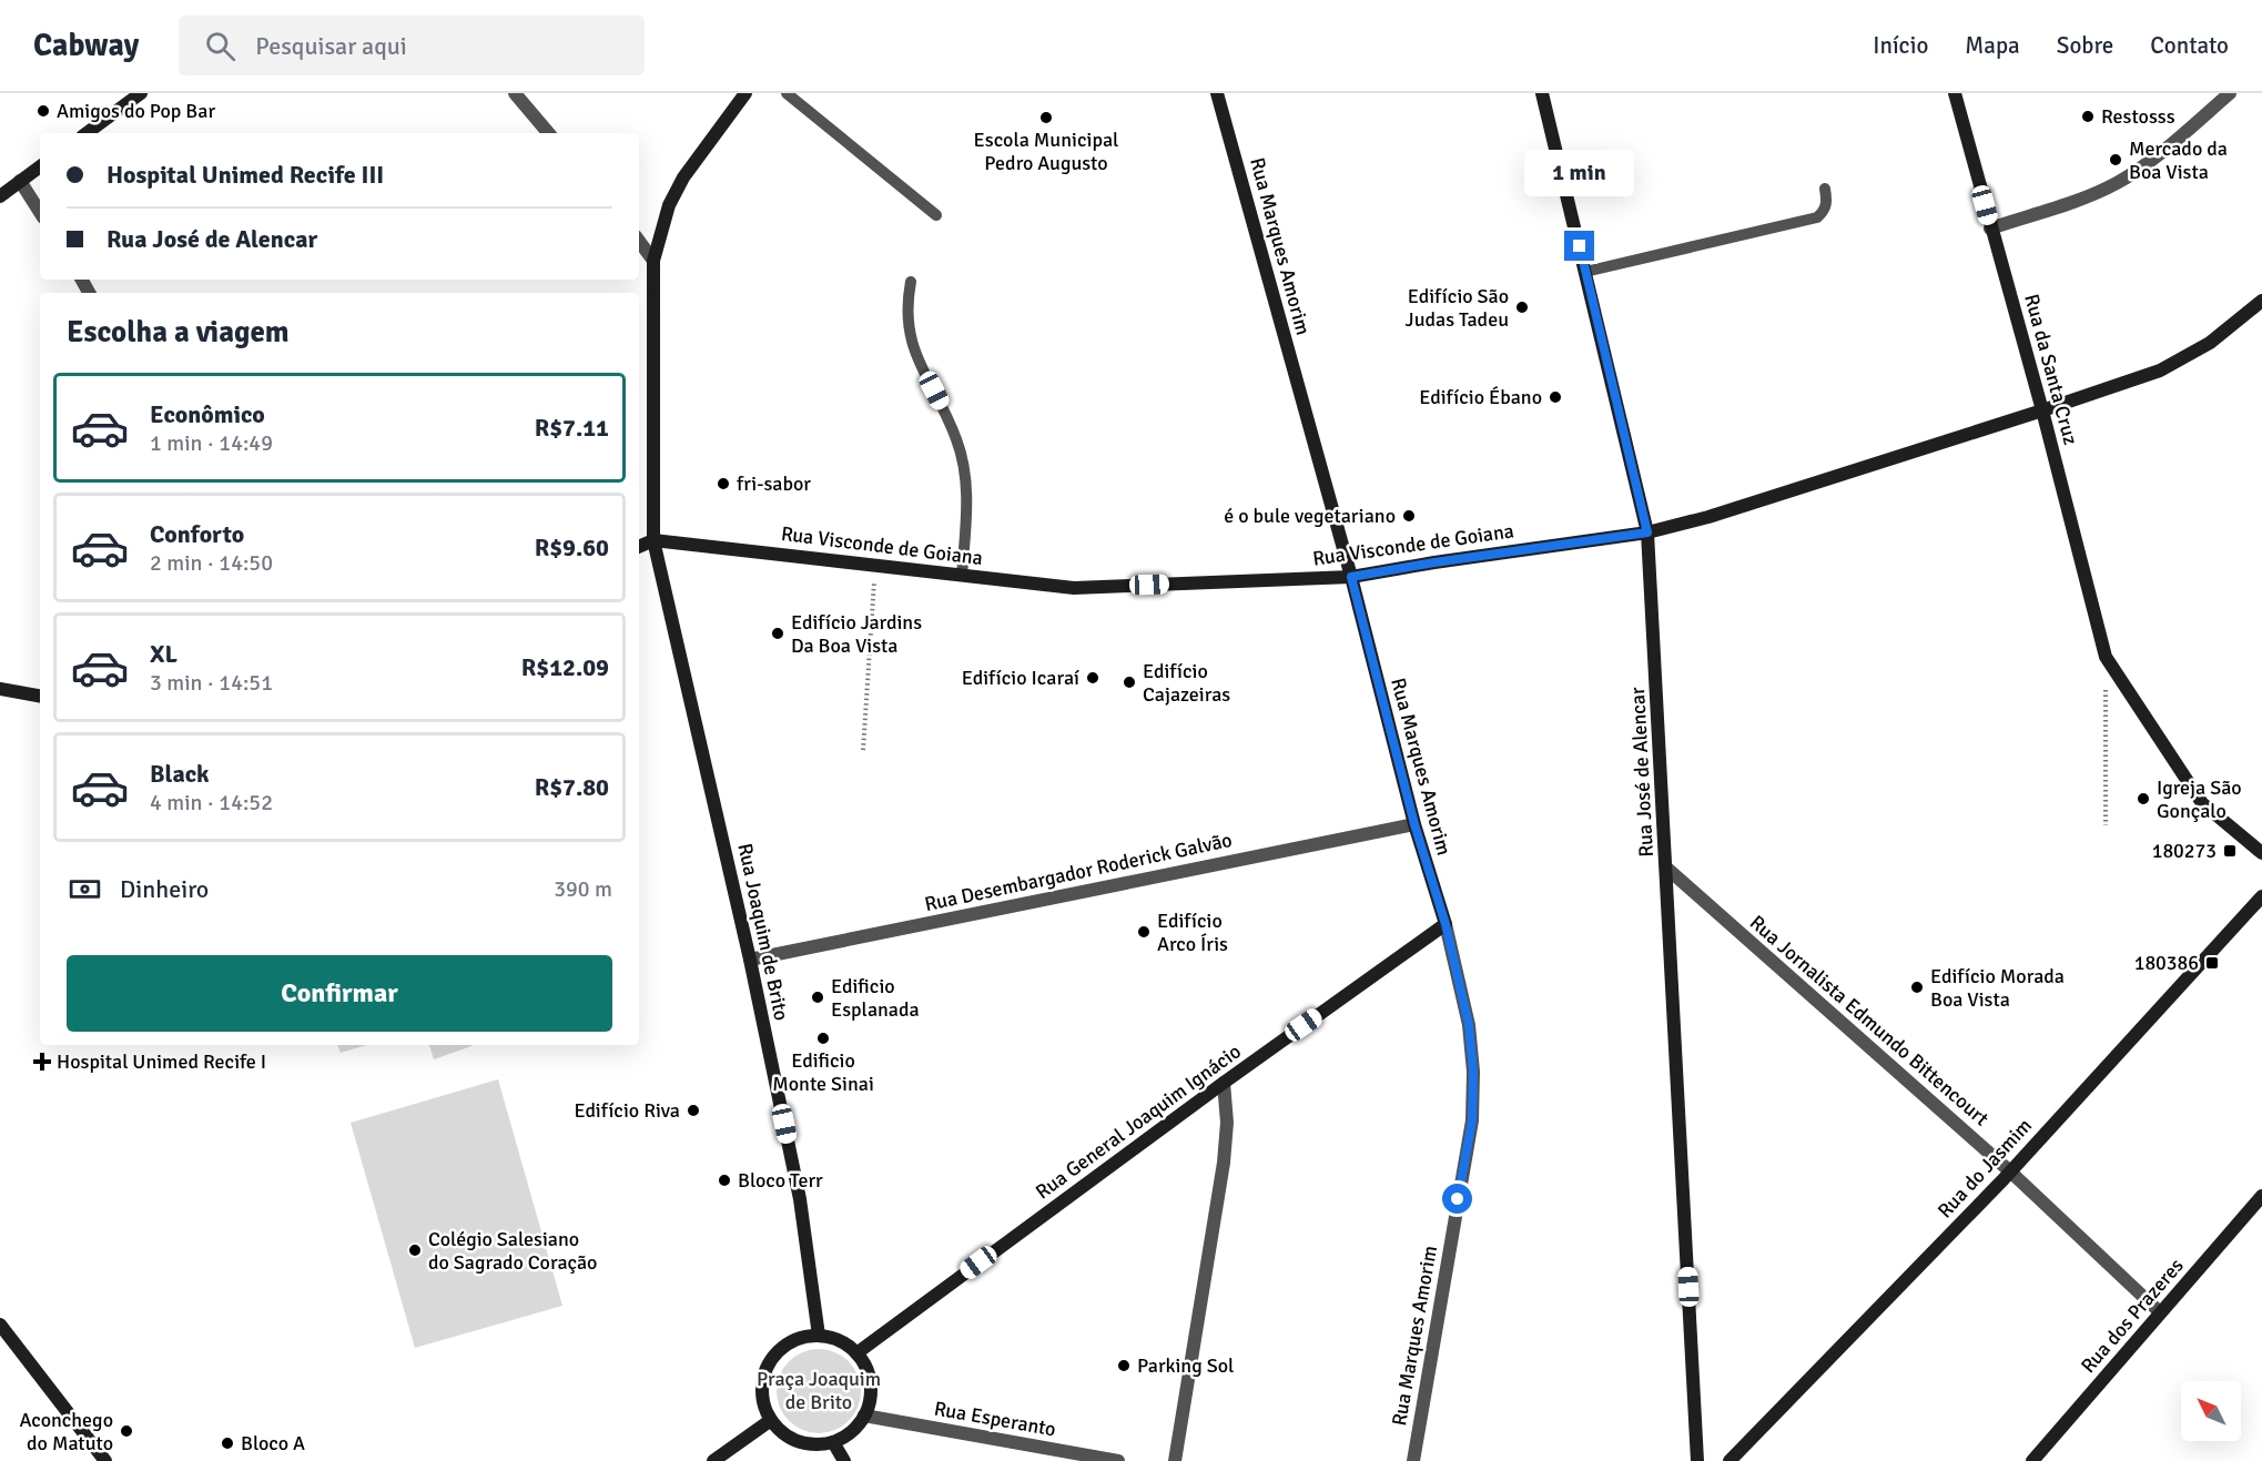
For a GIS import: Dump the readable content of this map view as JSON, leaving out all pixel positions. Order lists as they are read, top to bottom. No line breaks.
{"streets":{"street":["Rua Marques Amorim","Rua da Santa Cruz","Rua Visconde de Goiana","Rua José de Alencar","Rua Desembargador Roderick Galvão","Rua Joaquim de Brito","Rua Jornalista Edmundo Bittencourt","Rua General Joaquim Ignácio","Rua do Jasmim","Rua dos Prazeres","Rua Esperanto"]},"crossings":[["Rua Marques Amorim","Rua Visconde de Goiana"],["Rua Marques Amorim","Rua Desembargador Roderick Galvão"],["Rua Marques Amorim","Rua General Joaquim Ignácio"],["Rua da Santa Cruz","Rua Visconde de Goiana"],["Rua Visconde de Goiana","Rua José de Alencar"],["Rua Visconde de Goiana","Rua Joaquim de Brito"],["Rua José de Alencar","Rua Jornalista Edmundo Bittencourt"],["Rua Desembargador Roderick Galvão","Rua Joaquim de Brito"],["Rua Joaquim de Brito","Rua General Joaquim Ignácio"],["Rua Joaquim de Brito","Rua Esperanto"],["Rua Jornalista Edmundo Bittencourt","Rua do Jasmim"],["Rua Jornalista Edmundo Bittencourt","Rua dos Prazeres"],["Rua General Joaquim Ignácio","Rua Esperanto"]],"parks":["Praça Joaquim de Brito"],"places":{"other":["Amigos do Pop Bar","Restosss","Escola Municipal Pedro Augusto","Mercado da Boa Vista","Edifício São Judas Tadeu","Edifício Ébano","fri-sabor","é o bule vegetariano","Edifício Jardins Da Boa Vista","Edifício Icaraí","Edifício Cajazeiras","Igreja São Gonçalo","Edifício Arco Íris","Edifício Morada Boa Vista","Edificio Esplanada","Edificio Monte Sinai","Edifício Riva","Bloco Terr","Colégio Salesiano do Sagrado Coração","Parking Sol","Aconchego do Matuto","Bloco A"],"transit":["180273","180386"],"health":["Hospital Unimed Recife I"]},"north":"top left","page":{"header":"Cabway","search":"Pesquisar aqui","nav":["Início","Mapa","Sobre","Contato"],"banner":["Hospital Unimed Recife III","Rua José de Alencar"],"bubble":"1 min","heading":"Escolha a viagem","list":[{"name":"Econômico","note":"1 min · 14:49","value":"R$7.11"},{"name":"Conforto","note":"2 min · 14:50","value":"R$9.60"},{"name":"XL","note":"3 min · 14:51","value":"R$12.09"},{"name":"Black","note":"4 min · 14:52","value":"R$7.80"}],"pay":["Dinheiro","390 m"],"buttons":"Confirmar"}}
